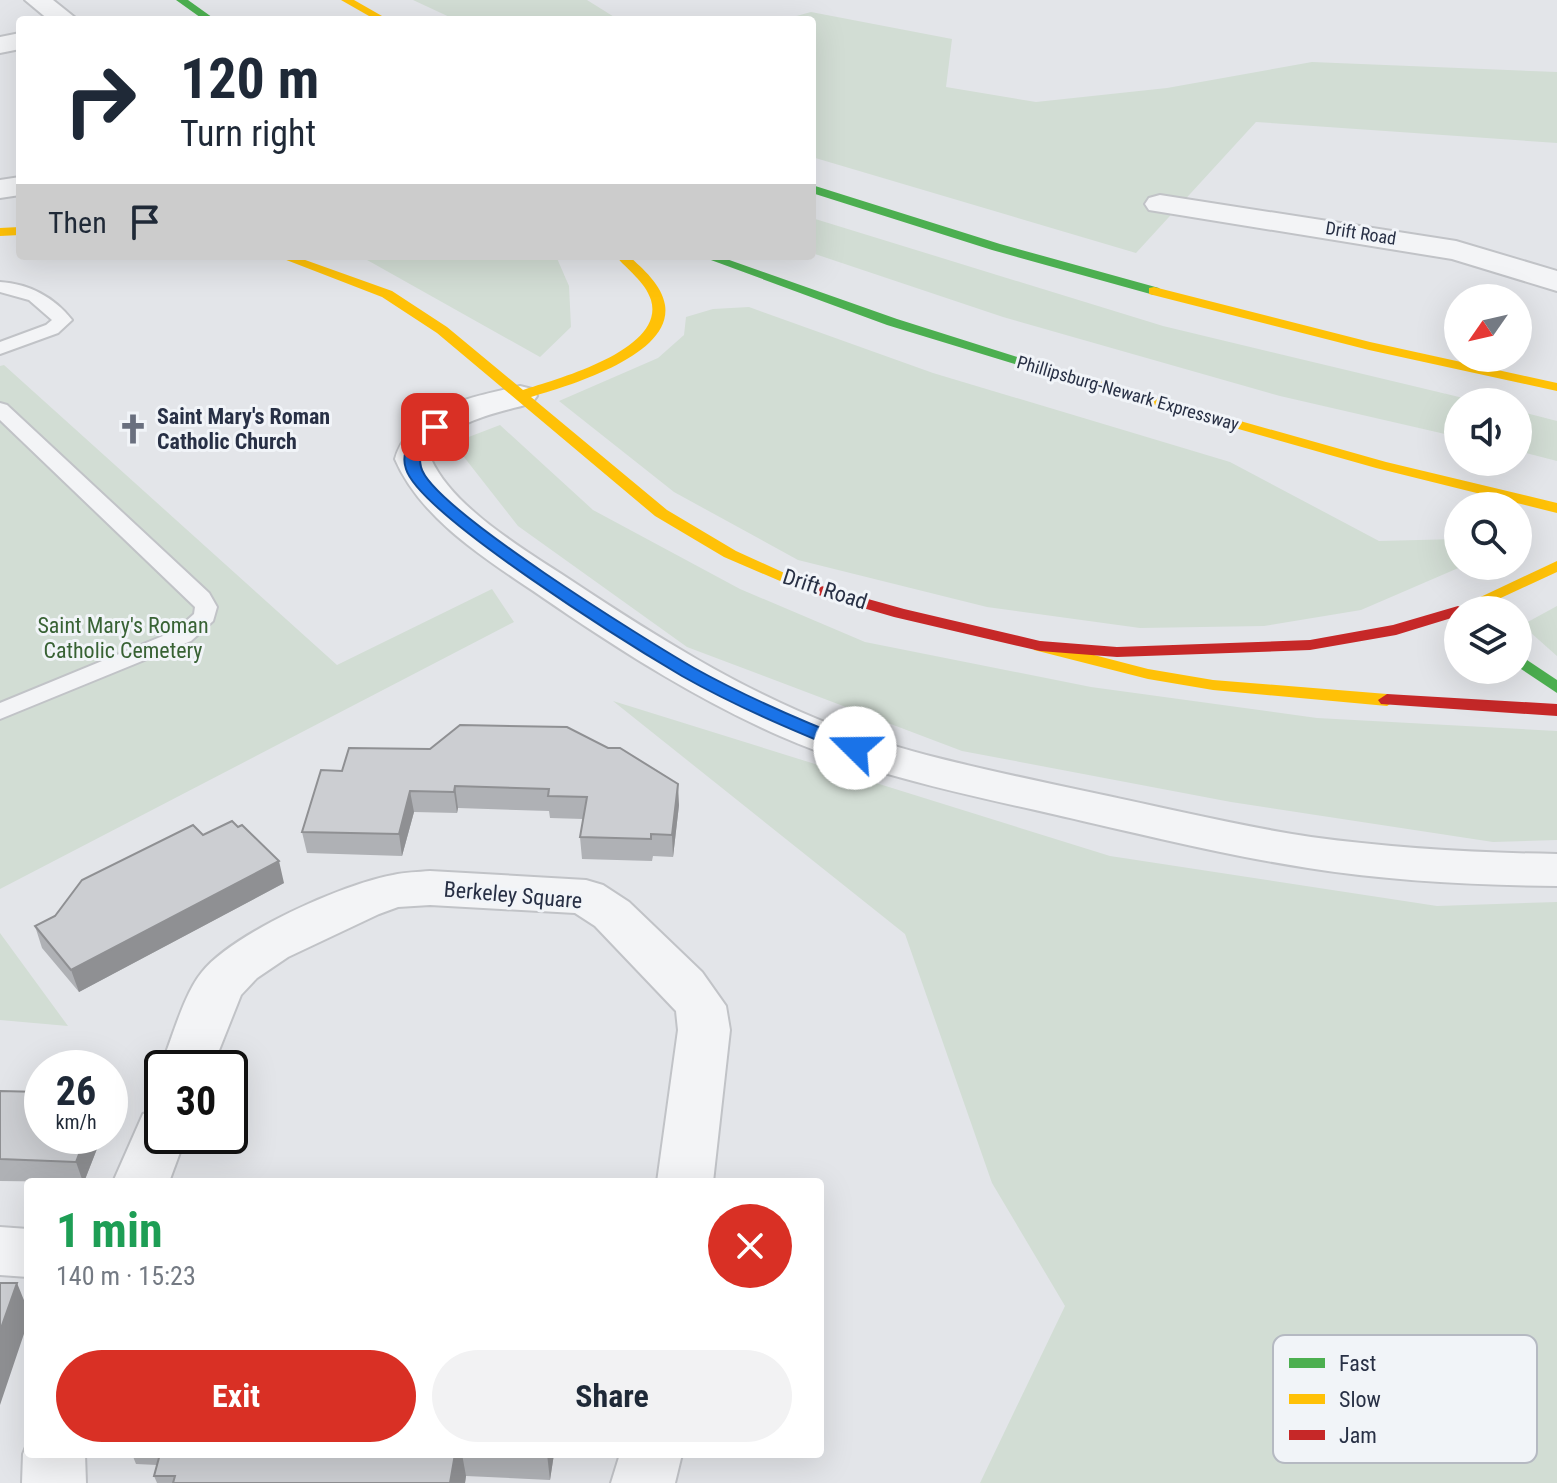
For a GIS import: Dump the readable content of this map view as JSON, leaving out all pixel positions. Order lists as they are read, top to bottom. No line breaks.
{"streets":{"main road":["Drift Road","Phillipsburg-Newark Expressway"],"street":["Berkeley Square"]},"parks":["Saint Mary's Roman Catholic Cemetery"],"places":{"church":["Saint Mary's Roman Catholic Church"]},"legend":["Fast","Slow","Jam"],"north":"bottom left","page":{"turn":["120 m","Turn right"],"then":"Then","speed":"26 km/h","limit":"30","heading":["1 min","140 m · 15:23"],"buttons":["Exit","Share"]}}
